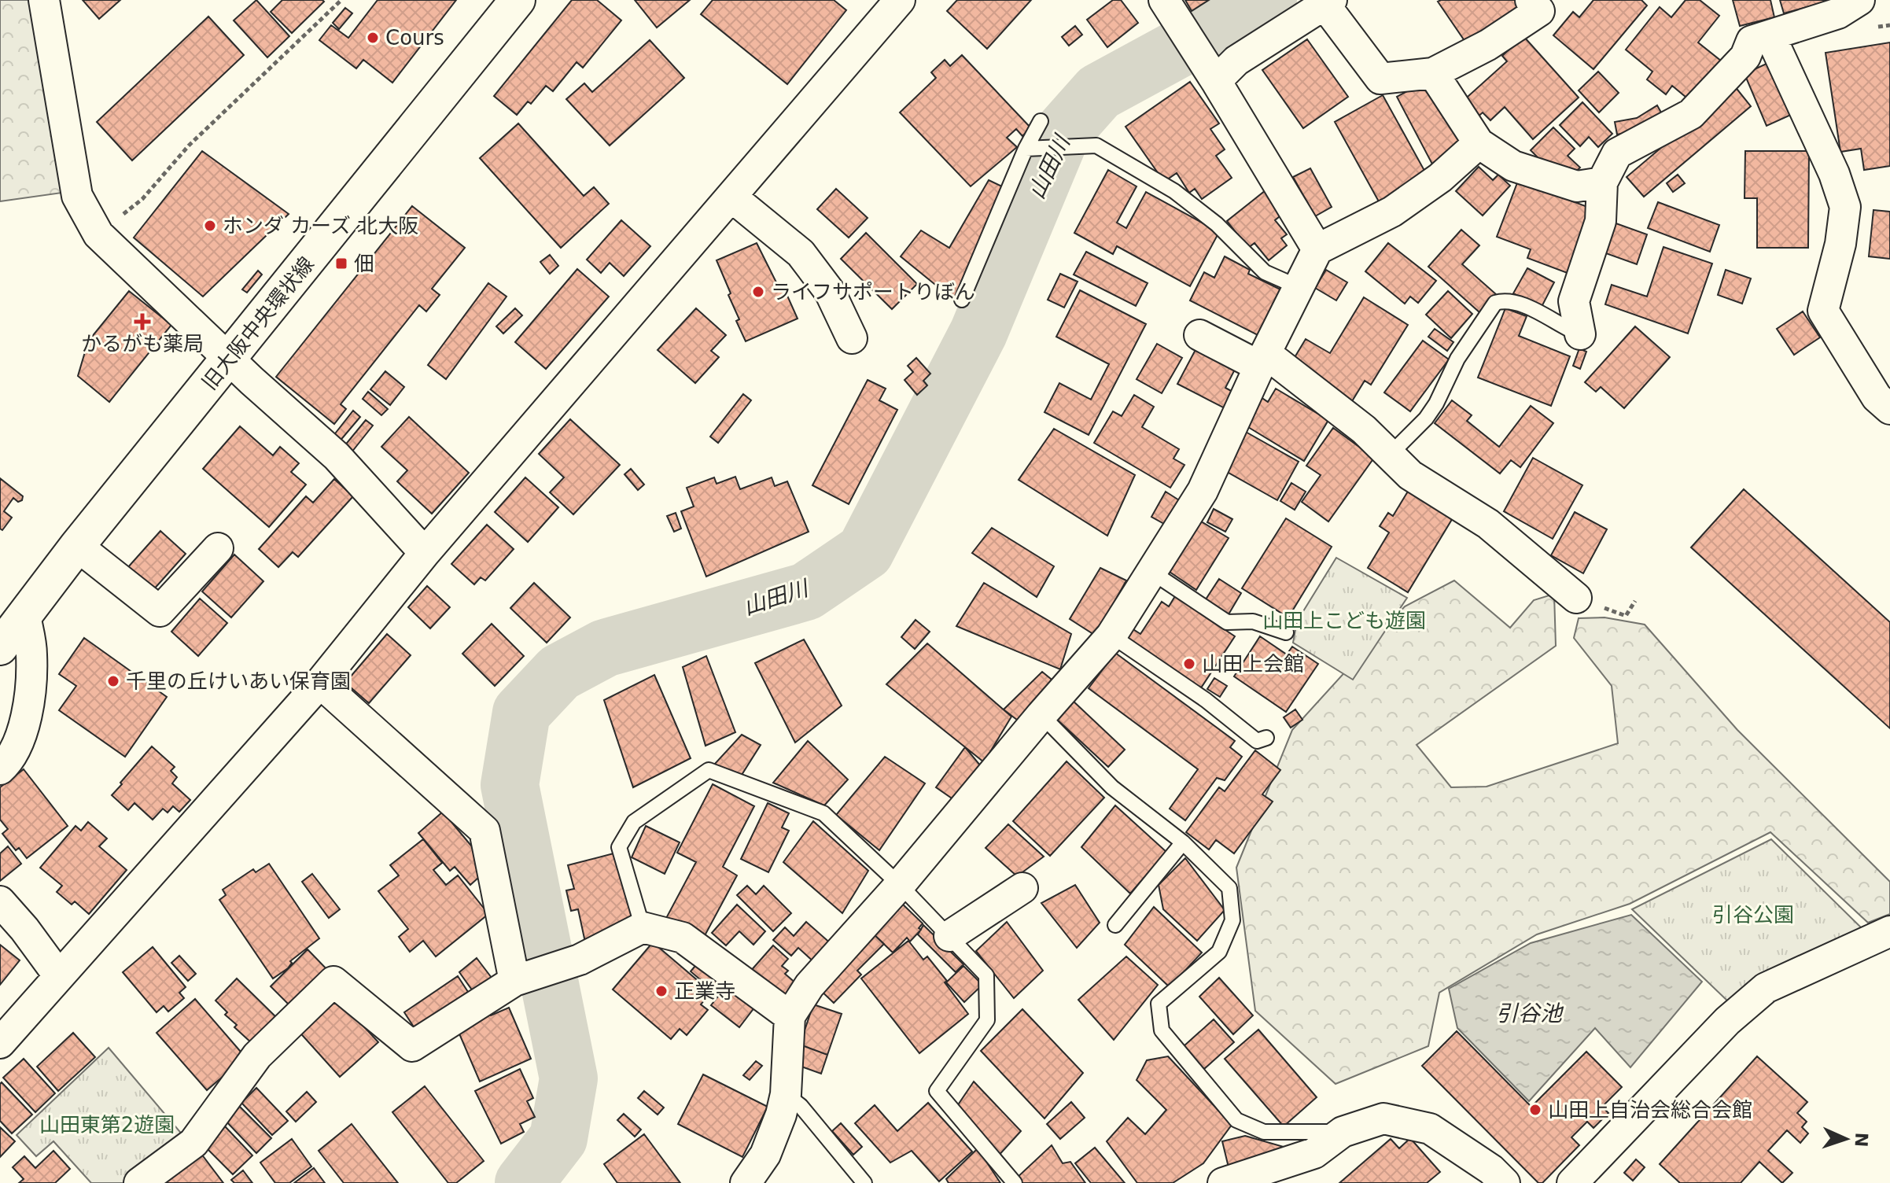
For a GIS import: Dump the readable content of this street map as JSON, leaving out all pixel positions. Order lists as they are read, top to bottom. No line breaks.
{"streets":{"main road":["旧大阪中央環状線"]},"water":["山田川","引谷池"],"parks":["山田上こども遊園","引谷公園","山田東第2遊園"],"places":{"other":["Cours","ホンダ カーズ 北大阪","ライフサポートりぼん","山田上会館","千里の丘けいあい保育園","正業寺","山田上自治会総合会館"],"transit":["佃"],"health":["かるがも薬局"]},"north":"right"}
